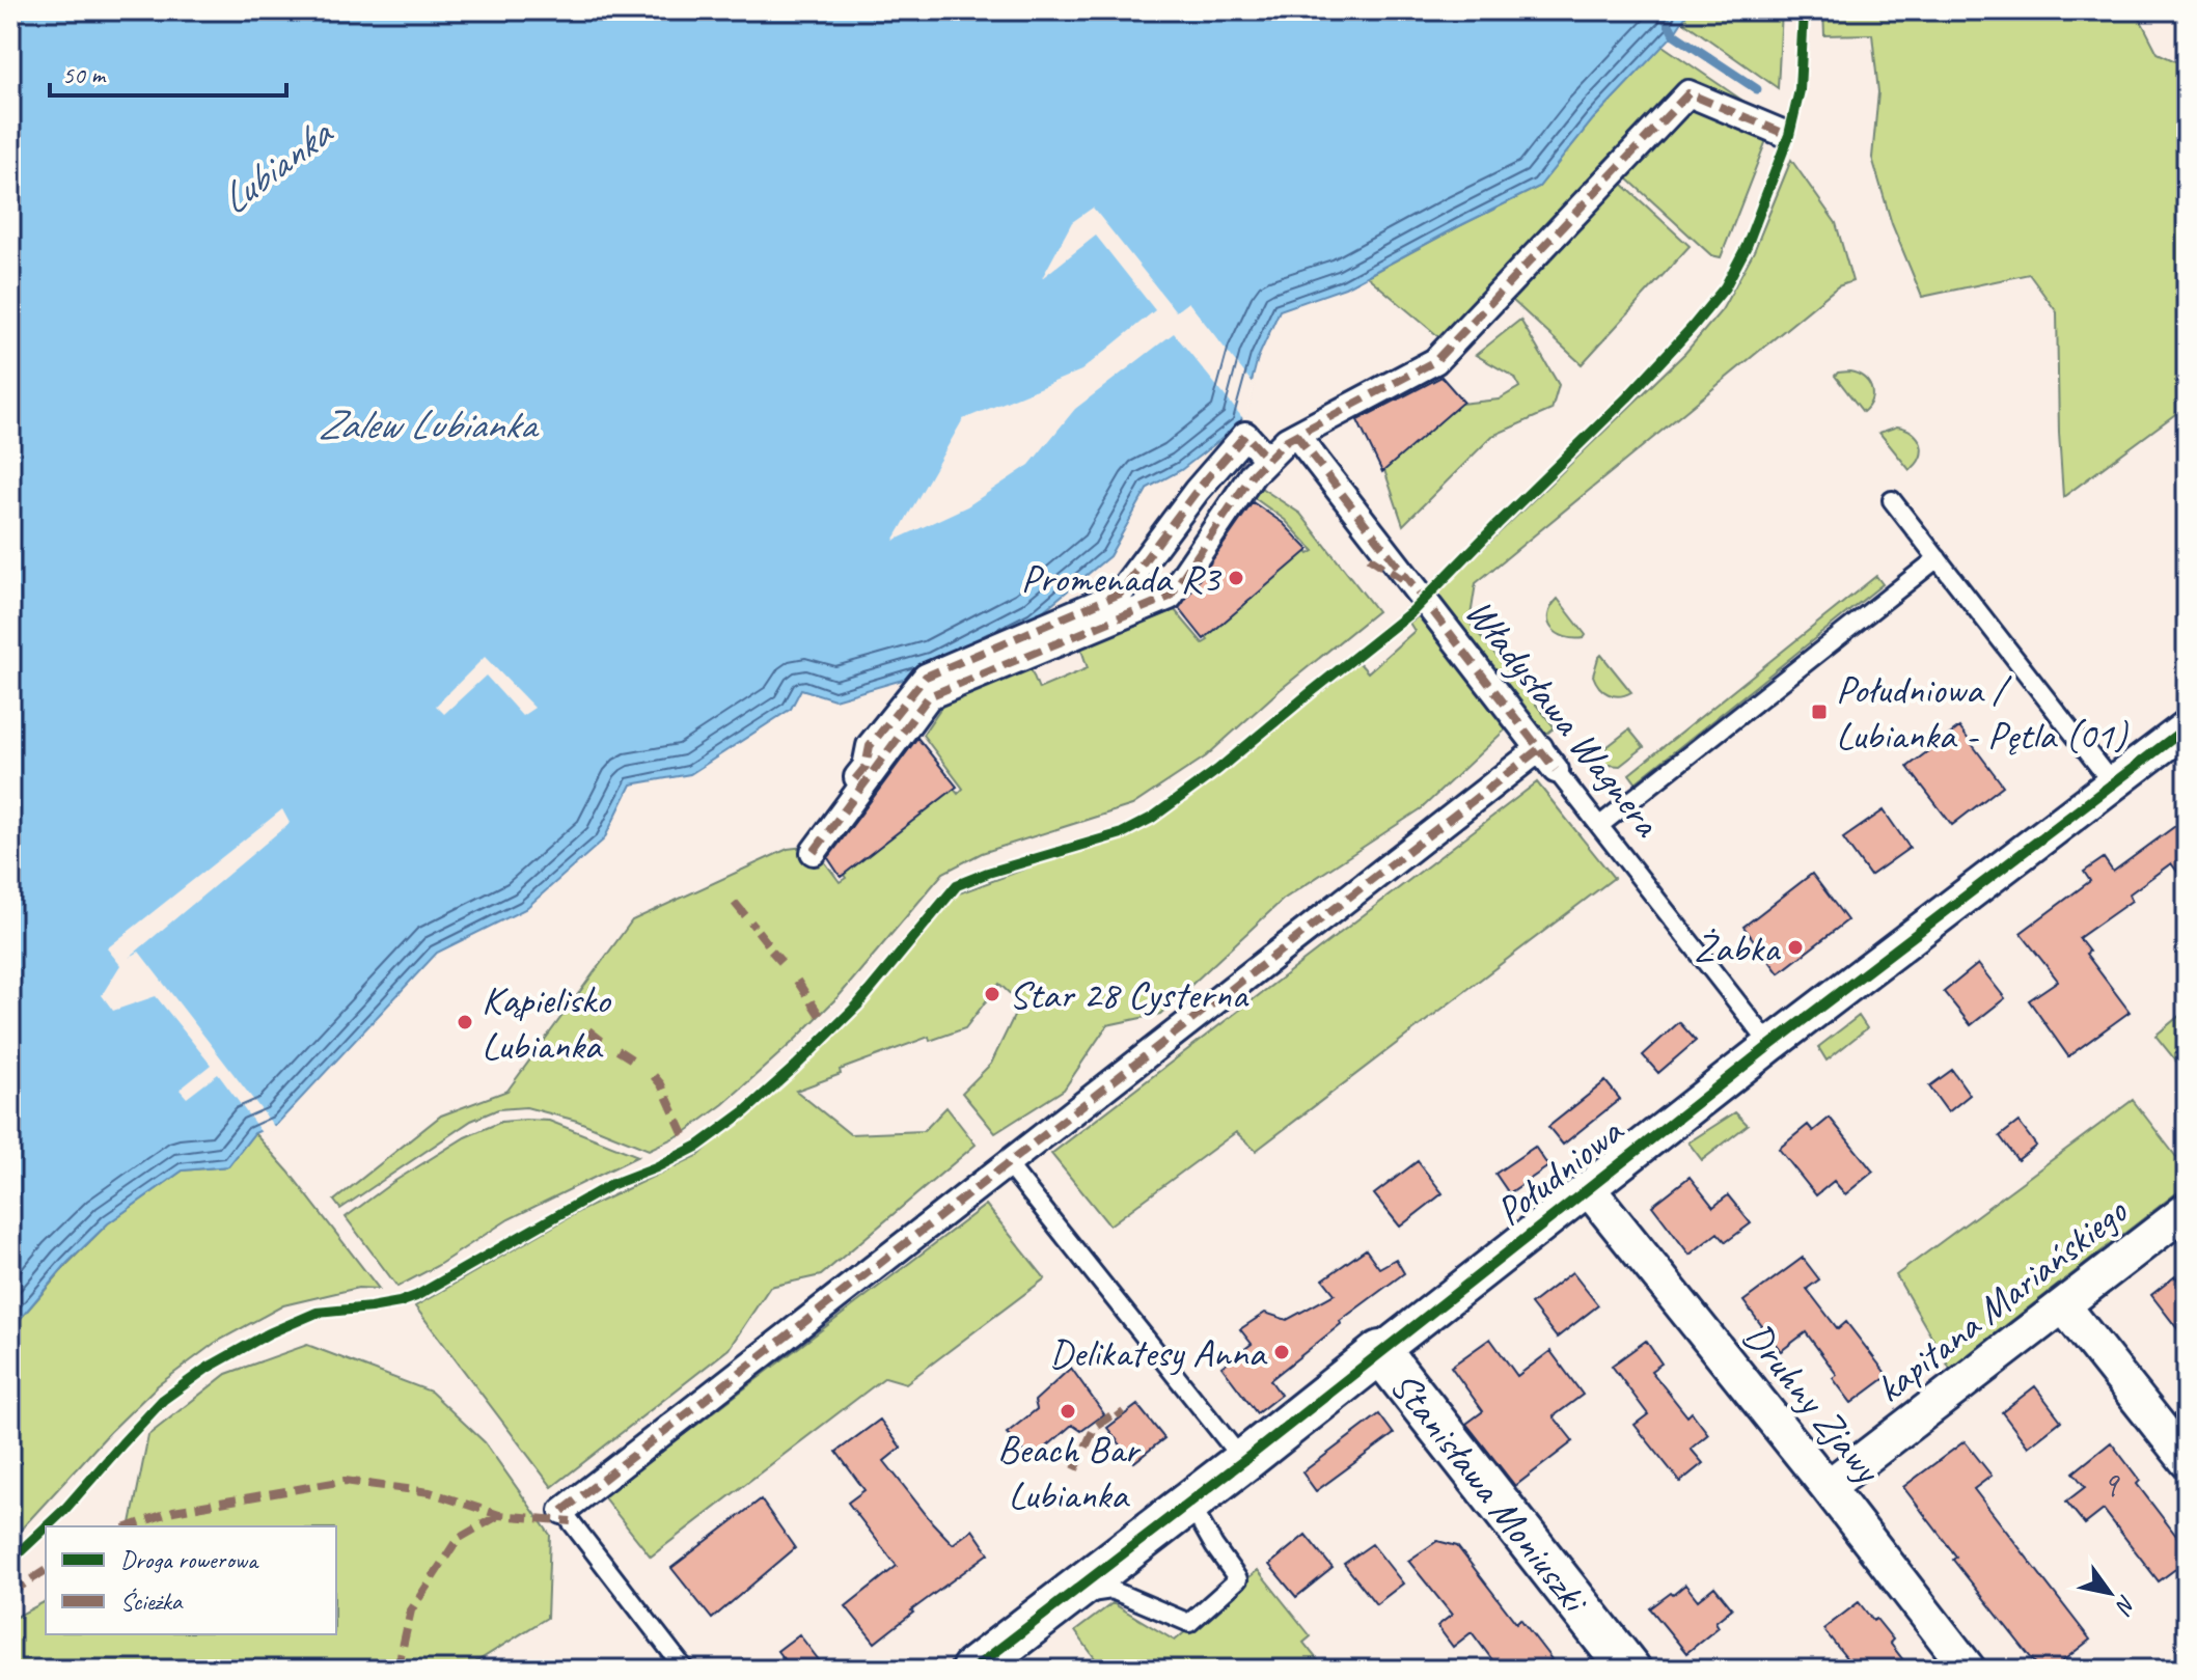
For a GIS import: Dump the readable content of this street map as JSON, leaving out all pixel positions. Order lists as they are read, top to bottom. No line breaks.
{"streets":{"street":["Władysława Wagnera","Południowa","kapitana Mariańskiego","Druhny Zjawy","Stanisława Moniuszki"]},"crossings":[["Władysława Wagnera","Południowa"],["Południowa","Druhny Zjawy"],["Południowa","Stanisława Moniuszki"],["kapitana Mariańskiego","Druhny Zjawy"]],"water":["Lubianka","Zalew Lubianka"],"places":{"other":["Promenada R3","Żabka","Star 28 Cysterna","Kąpielisko Lubianka","Delikatesy Anna","Beach Bar Lubianka"],"transit":["Południowa / Lubianka - Pętla (01)"]},"house_numbers":["9"],"legend":["Droga rowerowa","Ścieżka"],"scale_bar":"50 m","north":"bottom right"}
